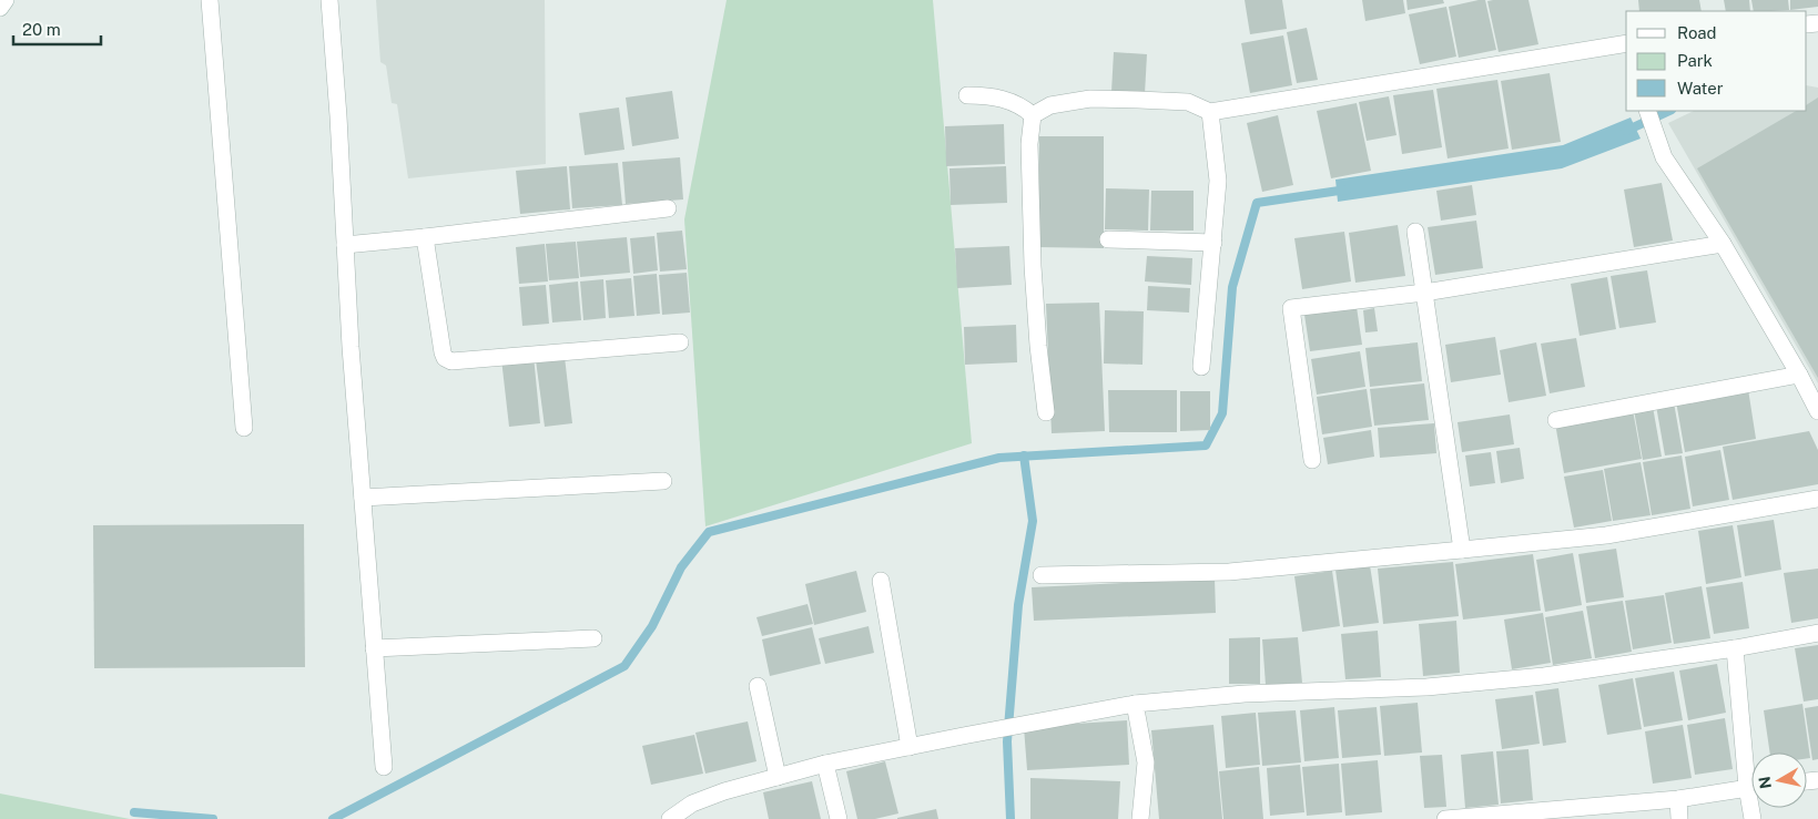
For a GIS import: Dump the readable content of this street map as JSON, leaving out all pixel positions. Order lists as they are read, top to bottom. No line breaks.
{"legend":["Road","Park","Water"],"scale_bar":"20 m","north":"left"}
